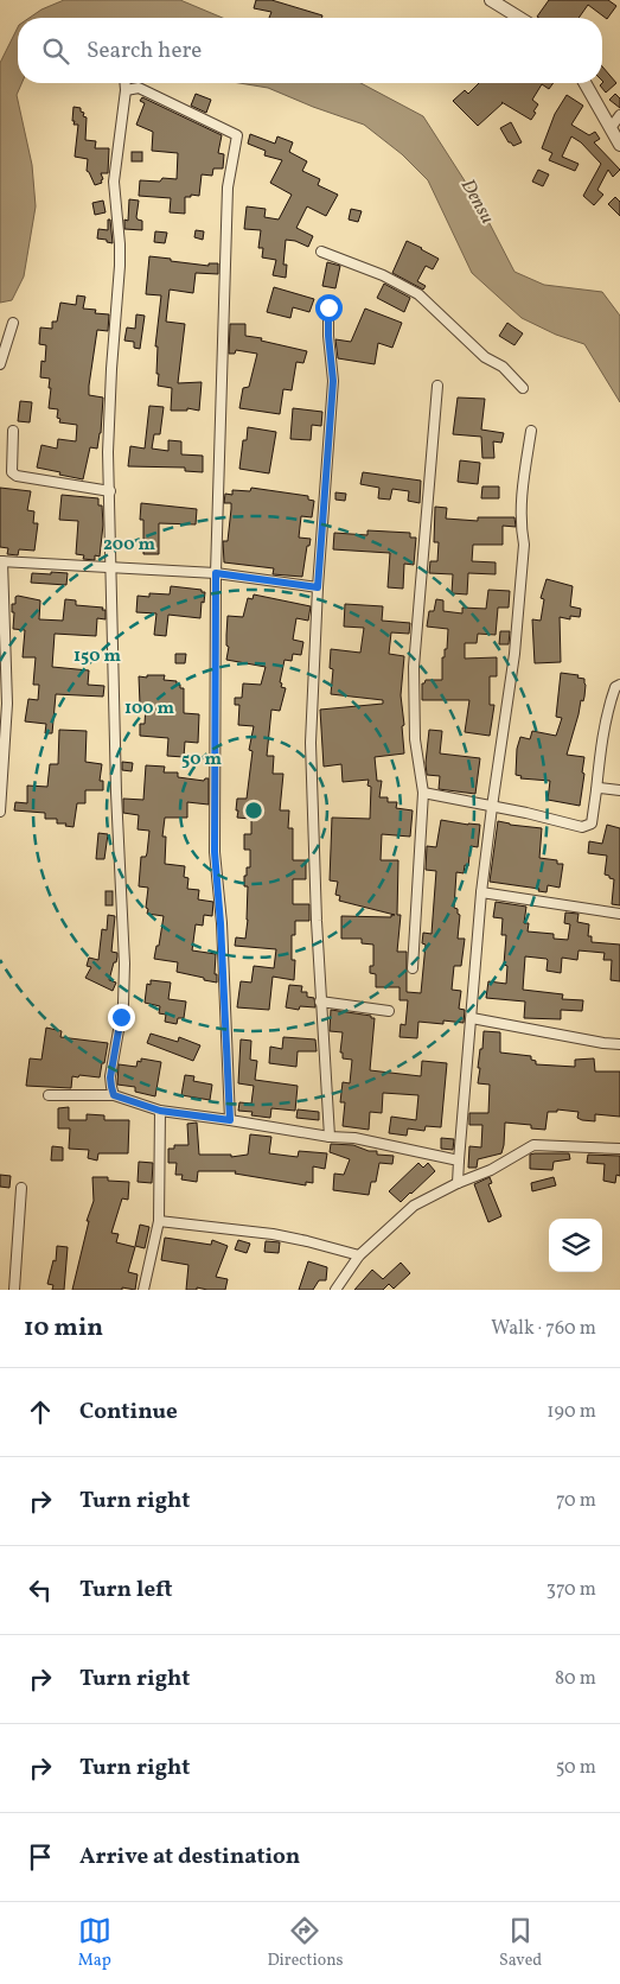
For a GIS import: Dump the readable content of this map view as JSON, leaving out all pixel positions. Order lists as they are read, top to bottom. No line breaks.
{"water":["Densu"],"page":{"search":"Search here","heading":["10 min","Walk · 760 m"],"list":[["Continue","190 m"],["Turn right","70 m"],["Turn left","370 m"],["Turn right","80 m"],["Turn right","50 m"],"Arrive at destination"],"nav":["Map","Directions","Saved"]},"rings":["200 m","150 m","100 m","50 m"]}
